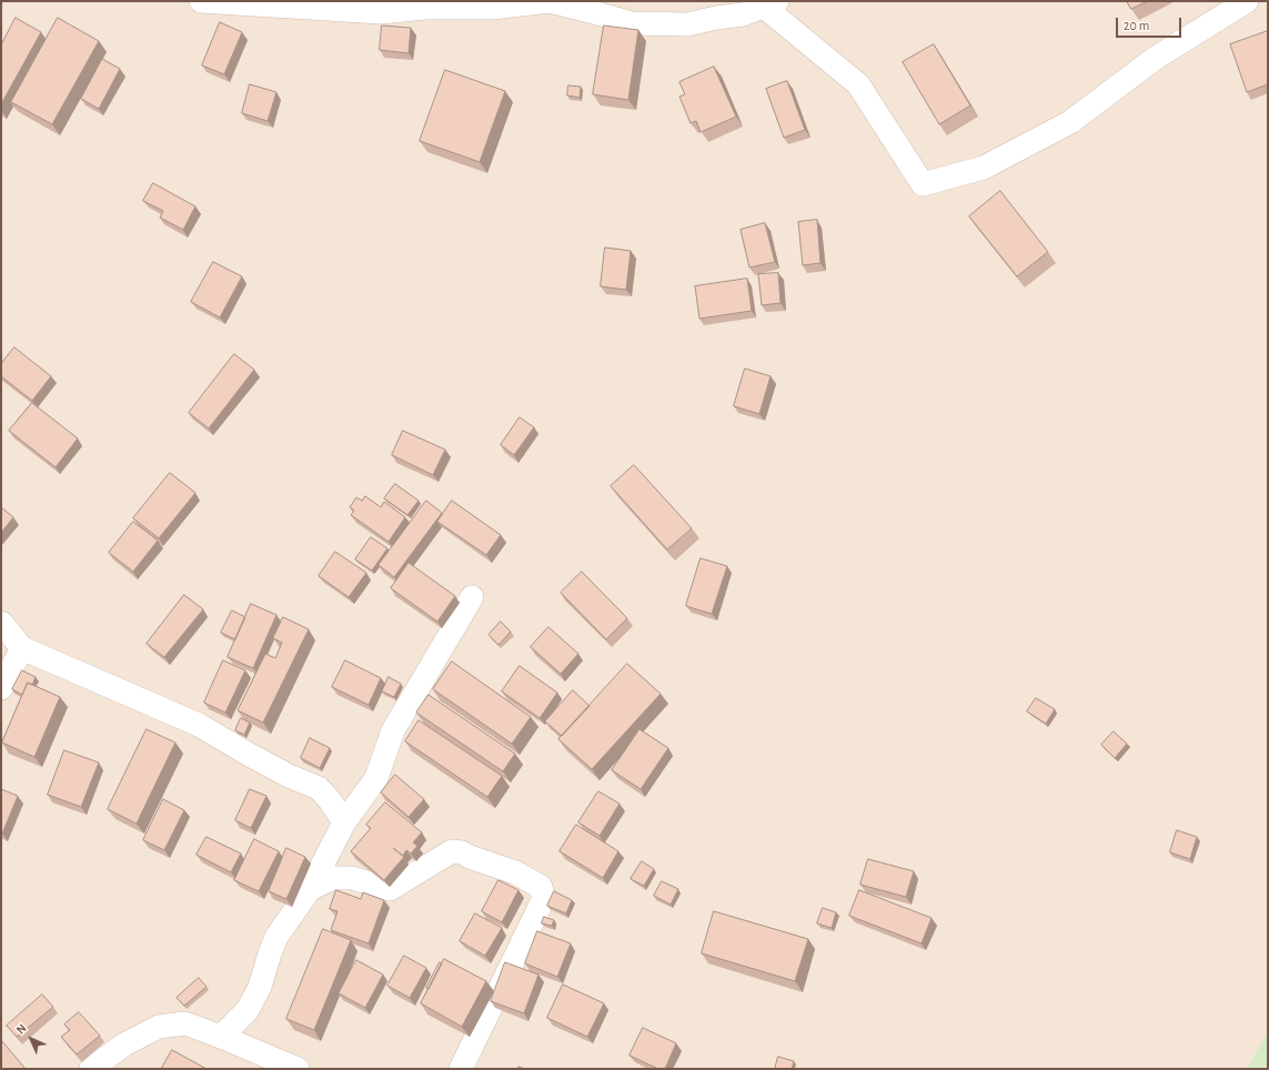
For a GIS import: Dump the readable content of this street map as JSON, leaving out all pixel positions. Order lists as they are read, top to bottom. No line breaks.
{"scale_bar":"20 m","north":"top left"}
